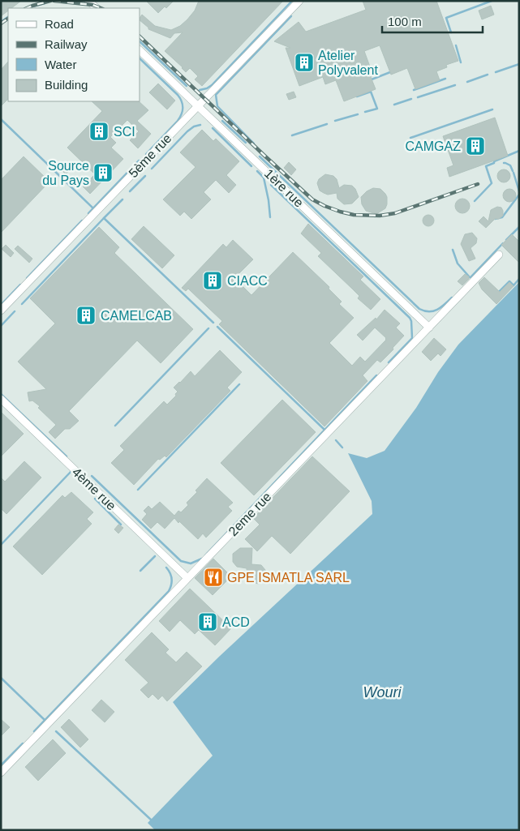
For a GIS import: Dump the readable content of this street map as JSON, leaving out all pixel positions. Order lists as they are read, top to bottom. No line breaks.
{"streets":{"street":["5ème rue","1ère rue","4ème rue","2eme rue"]},"crossings":[["5ème rue","1ère rue"],["1ère rue","2eme rue"],["4ème rue","2eme rue"]],"water":["Wouri"],"places":{"building":["Atelier Polyvalent","SCI","CAMGAZ","Source du Pays","CIACC","CAMELCAB","ACD"],"restaurant":["GPE ISMATLA SARL"]},"legend":["Road","Railway","Water","Building"],"scale_bar":"100 m"}
